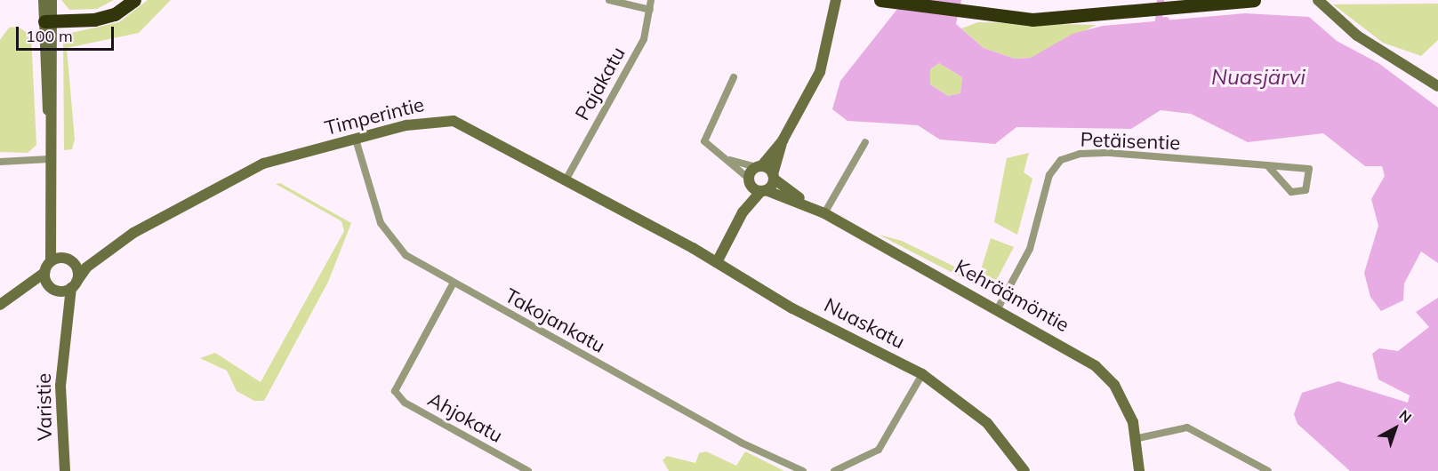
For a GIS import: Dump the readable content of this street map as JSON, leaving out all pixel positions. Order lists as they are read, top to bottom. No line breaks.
{"streets":{"street":["Pajakatu","Timperintie","Petäisentie","Kehräämöntie","Takojankatu","Nuaskatu","Varistie","Ahjokatu"]},"crossings":[["Pajakatu","Timperintie"],["Timperintie","Takojankatu"],["Timperintie","Nuaskatu"],["Timperintie","Varistie"],["Petäisentie","Kehräämöntie"],["Takojankatu","Ahjokatu"]],"water":["Nuasjärvi"],"scale_bar":"100 m","north":"top right"}
